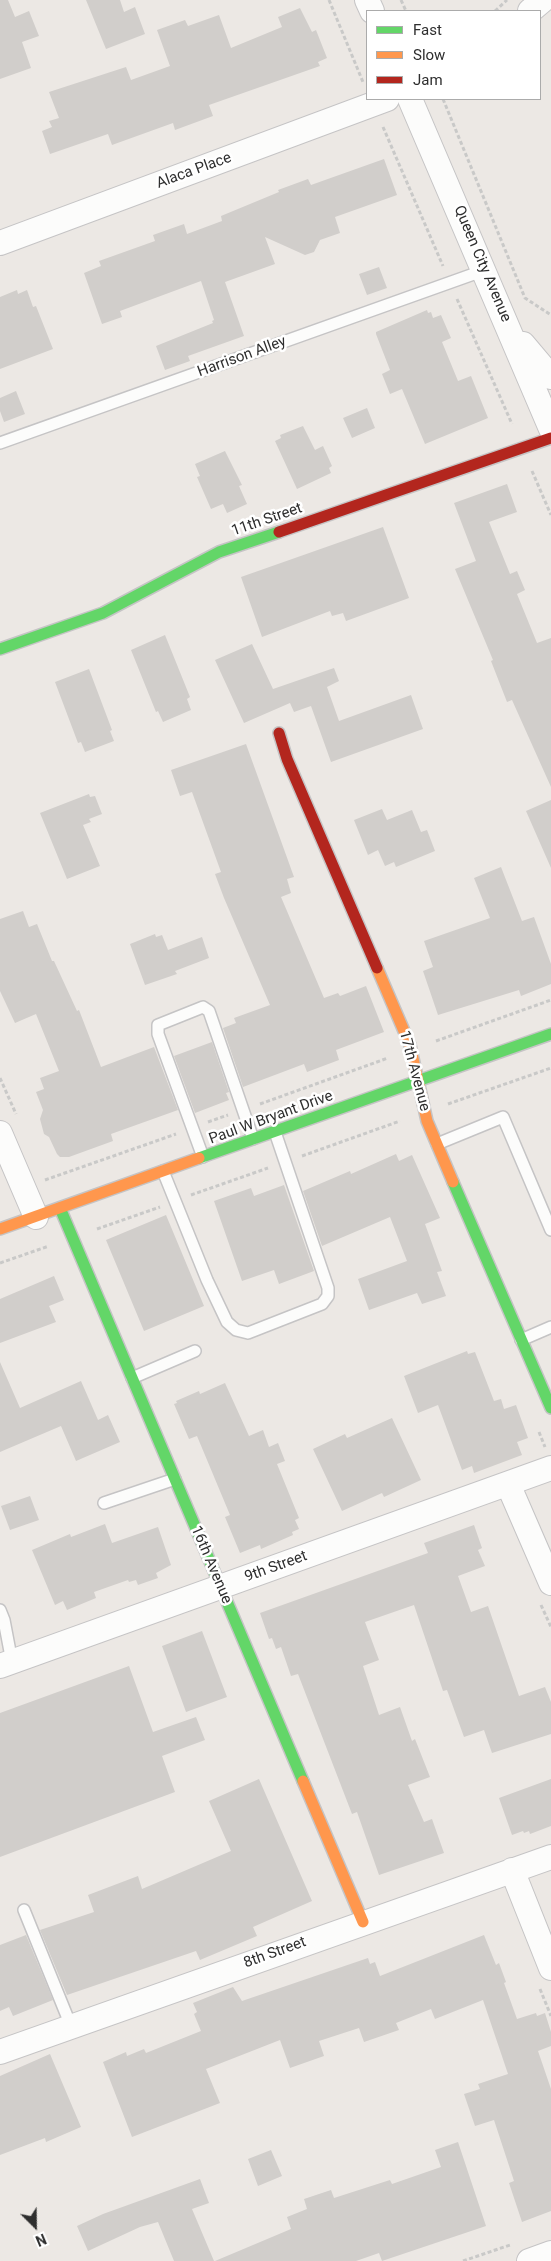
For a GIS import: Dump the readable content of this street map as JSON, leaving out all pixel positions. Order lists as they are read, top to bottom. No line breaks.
{"streets":{"street":["Alaca Place","Queen City Avenue","11th Street","17th Avenue","Paul W Bryant Drive","16th Avenue","9th Street","8th Street"],"lane":["Harrison Alley"]},"crossings":[["Queen City Avenue","Harrison Alley"],["17th Avenue","Paul W Bryant Drive"],["Paul W Bryant Drive","16th Avenue"],["16th Avenue","9th Street"],["16th Avenue","8th Street"]],"legend":["Fast","Slow","Jam"],"north":"bottom right"}
